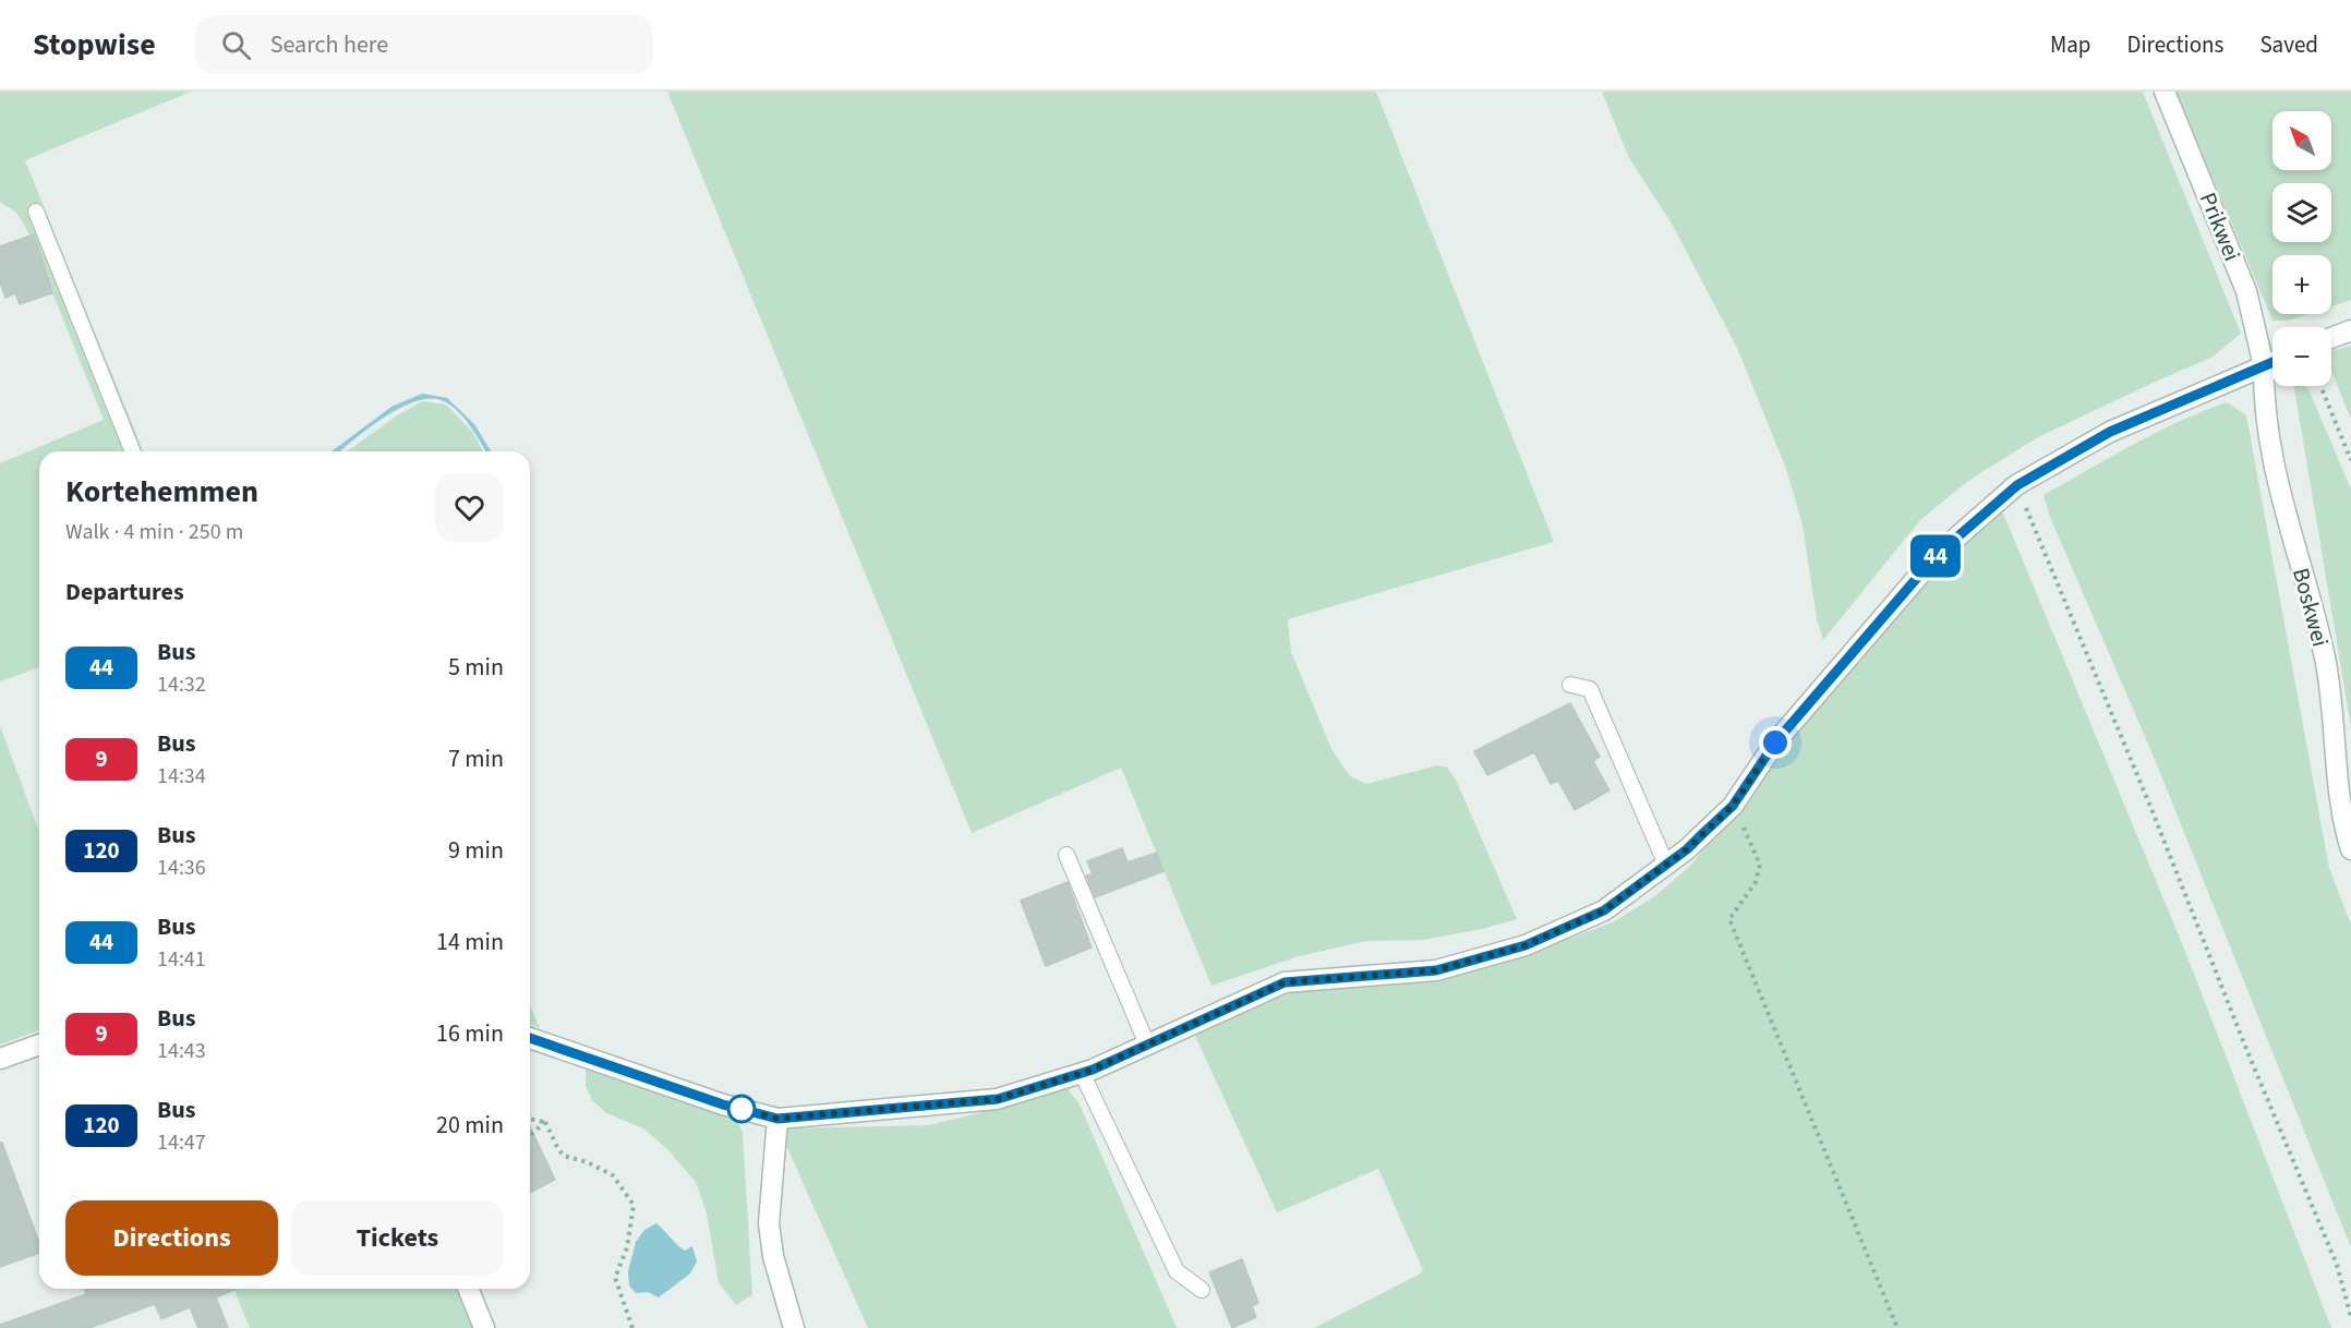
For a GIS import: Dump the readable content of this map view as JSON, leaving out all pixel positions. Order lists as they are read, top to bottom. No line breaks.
{"streets":{"street":["Prikwei","Boskwei"]},"crossings":[["Prikwei","Boskwei"]],"lines":["bus line 44"],"north":"top left","page":{"header":"Stopwise","search":"Search here","nav":["Map","Directions","Saved"],"on_map":"44","map_buttons":["+","−"],"heading":[["Kortehemmen","Walk · 4 min · 250 m"],"Departures"],"list":[{"mark":"44","name":"Bus","note":"14:32","value":"5 min"},{"mark":"9","name":"Bus","note":"14:34","value":"7 min"},{"mark":"120","name":"Bus","note":"14:36","value":"9 min"},{"mark":"44","name":"Bus","note":"14:41","value":"14 min"},{"mark":"9","name":"Bus","note":"14:43","value":"16 min"},{"mark":"120","name":"Bus","note":"14:47","value":"20 min"}],"buttons":["Directions","Tickets"]}}
